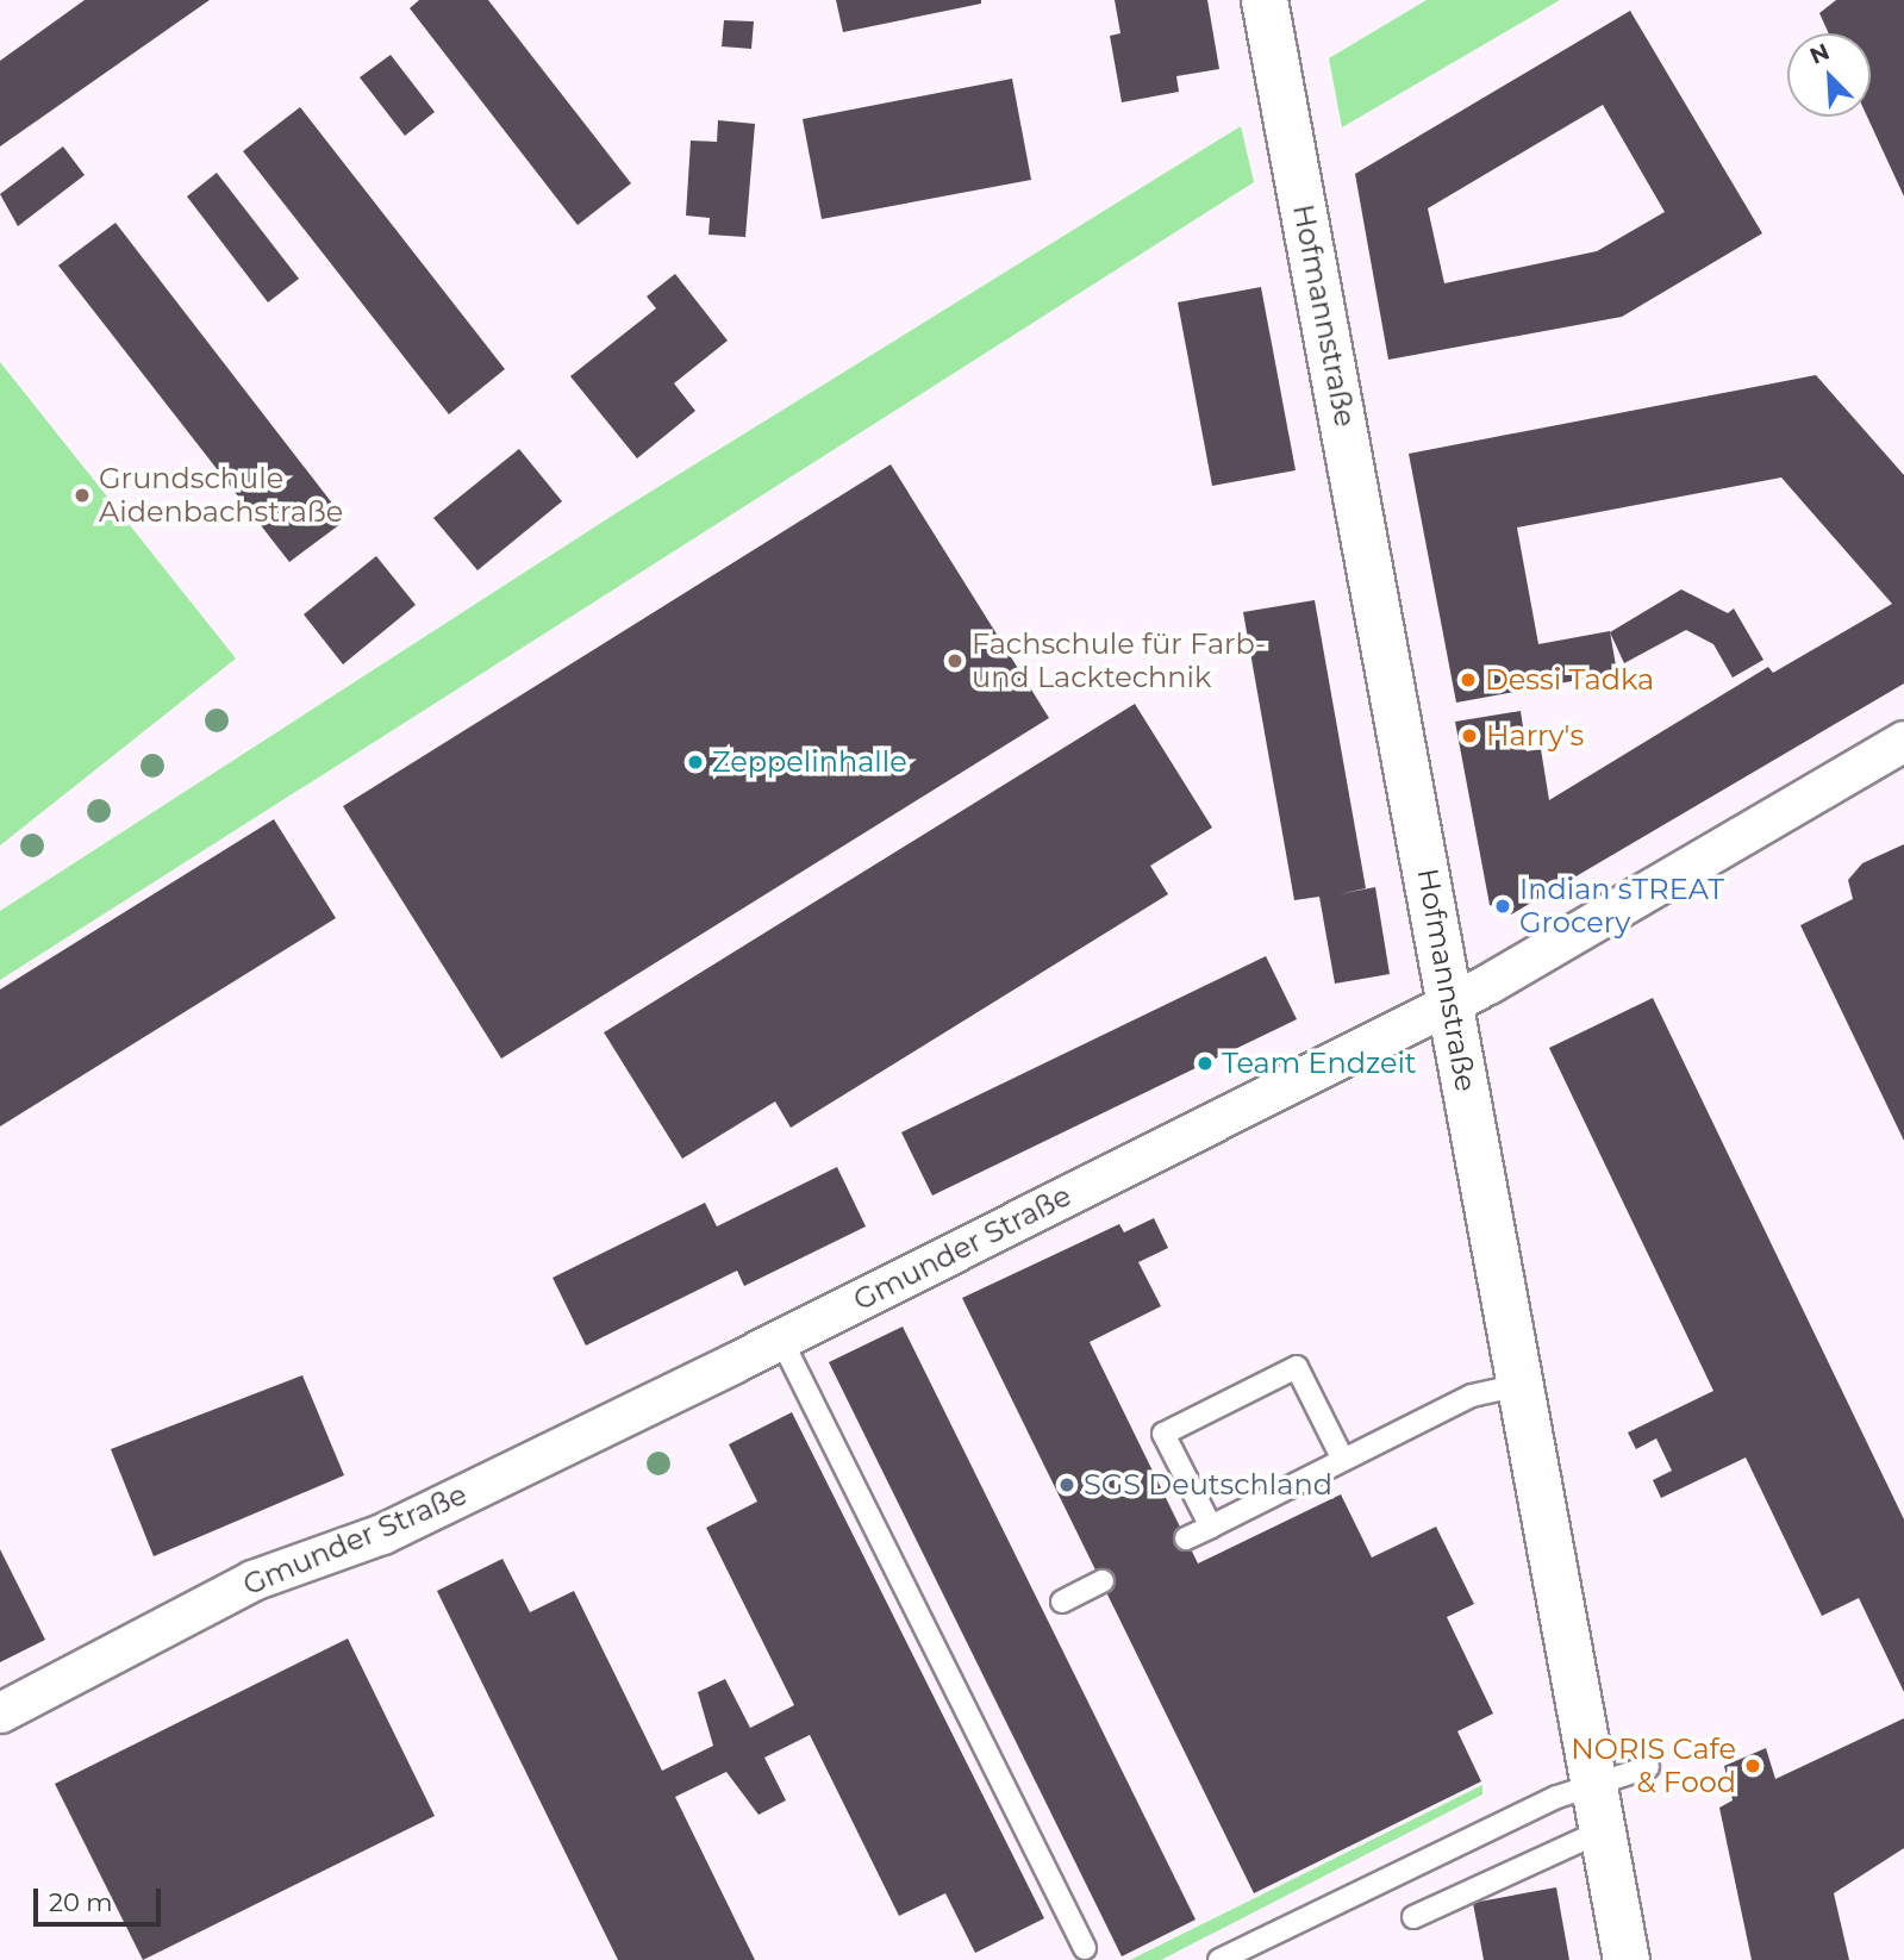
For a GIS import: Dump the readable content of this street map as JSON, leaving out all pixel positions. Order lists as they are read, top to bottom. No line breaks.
{"streets":{"street":["Hofmannstraße","Gmunder Straße"]},"crossings":[["Hofmannstraße","Gmunder Straße"]],"places":["Grundschule Aidenbachstraße","Fachschule für Farb- und Lacktechnik","Dessi Tadka","Harry's","Zeppelinhalle","Indian sTREAT Grocery","Team Endzeit","SGS Deutschland","NORIS Cafe & Food"],"scale_bar":"20 m","north":"top left"}
